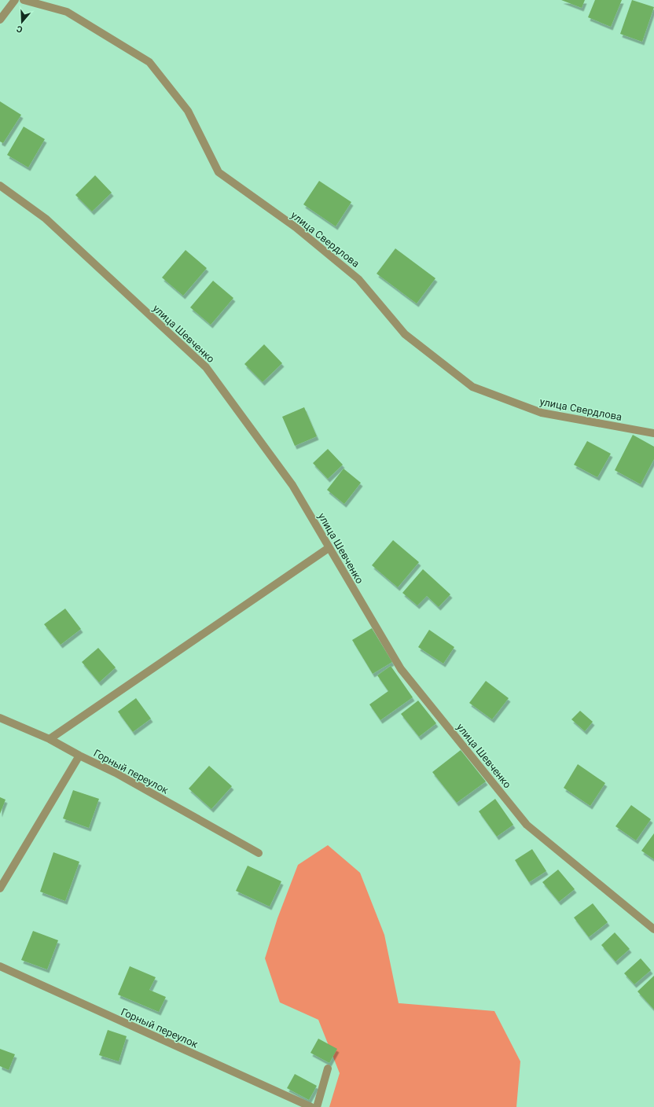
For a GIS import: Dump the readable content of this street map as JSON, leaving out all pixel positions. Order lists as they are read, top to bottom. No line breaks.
{"streets":{"street":["улица Свердлова","улица Шевченко","Горный переулок"]},"north":"bottom"}
